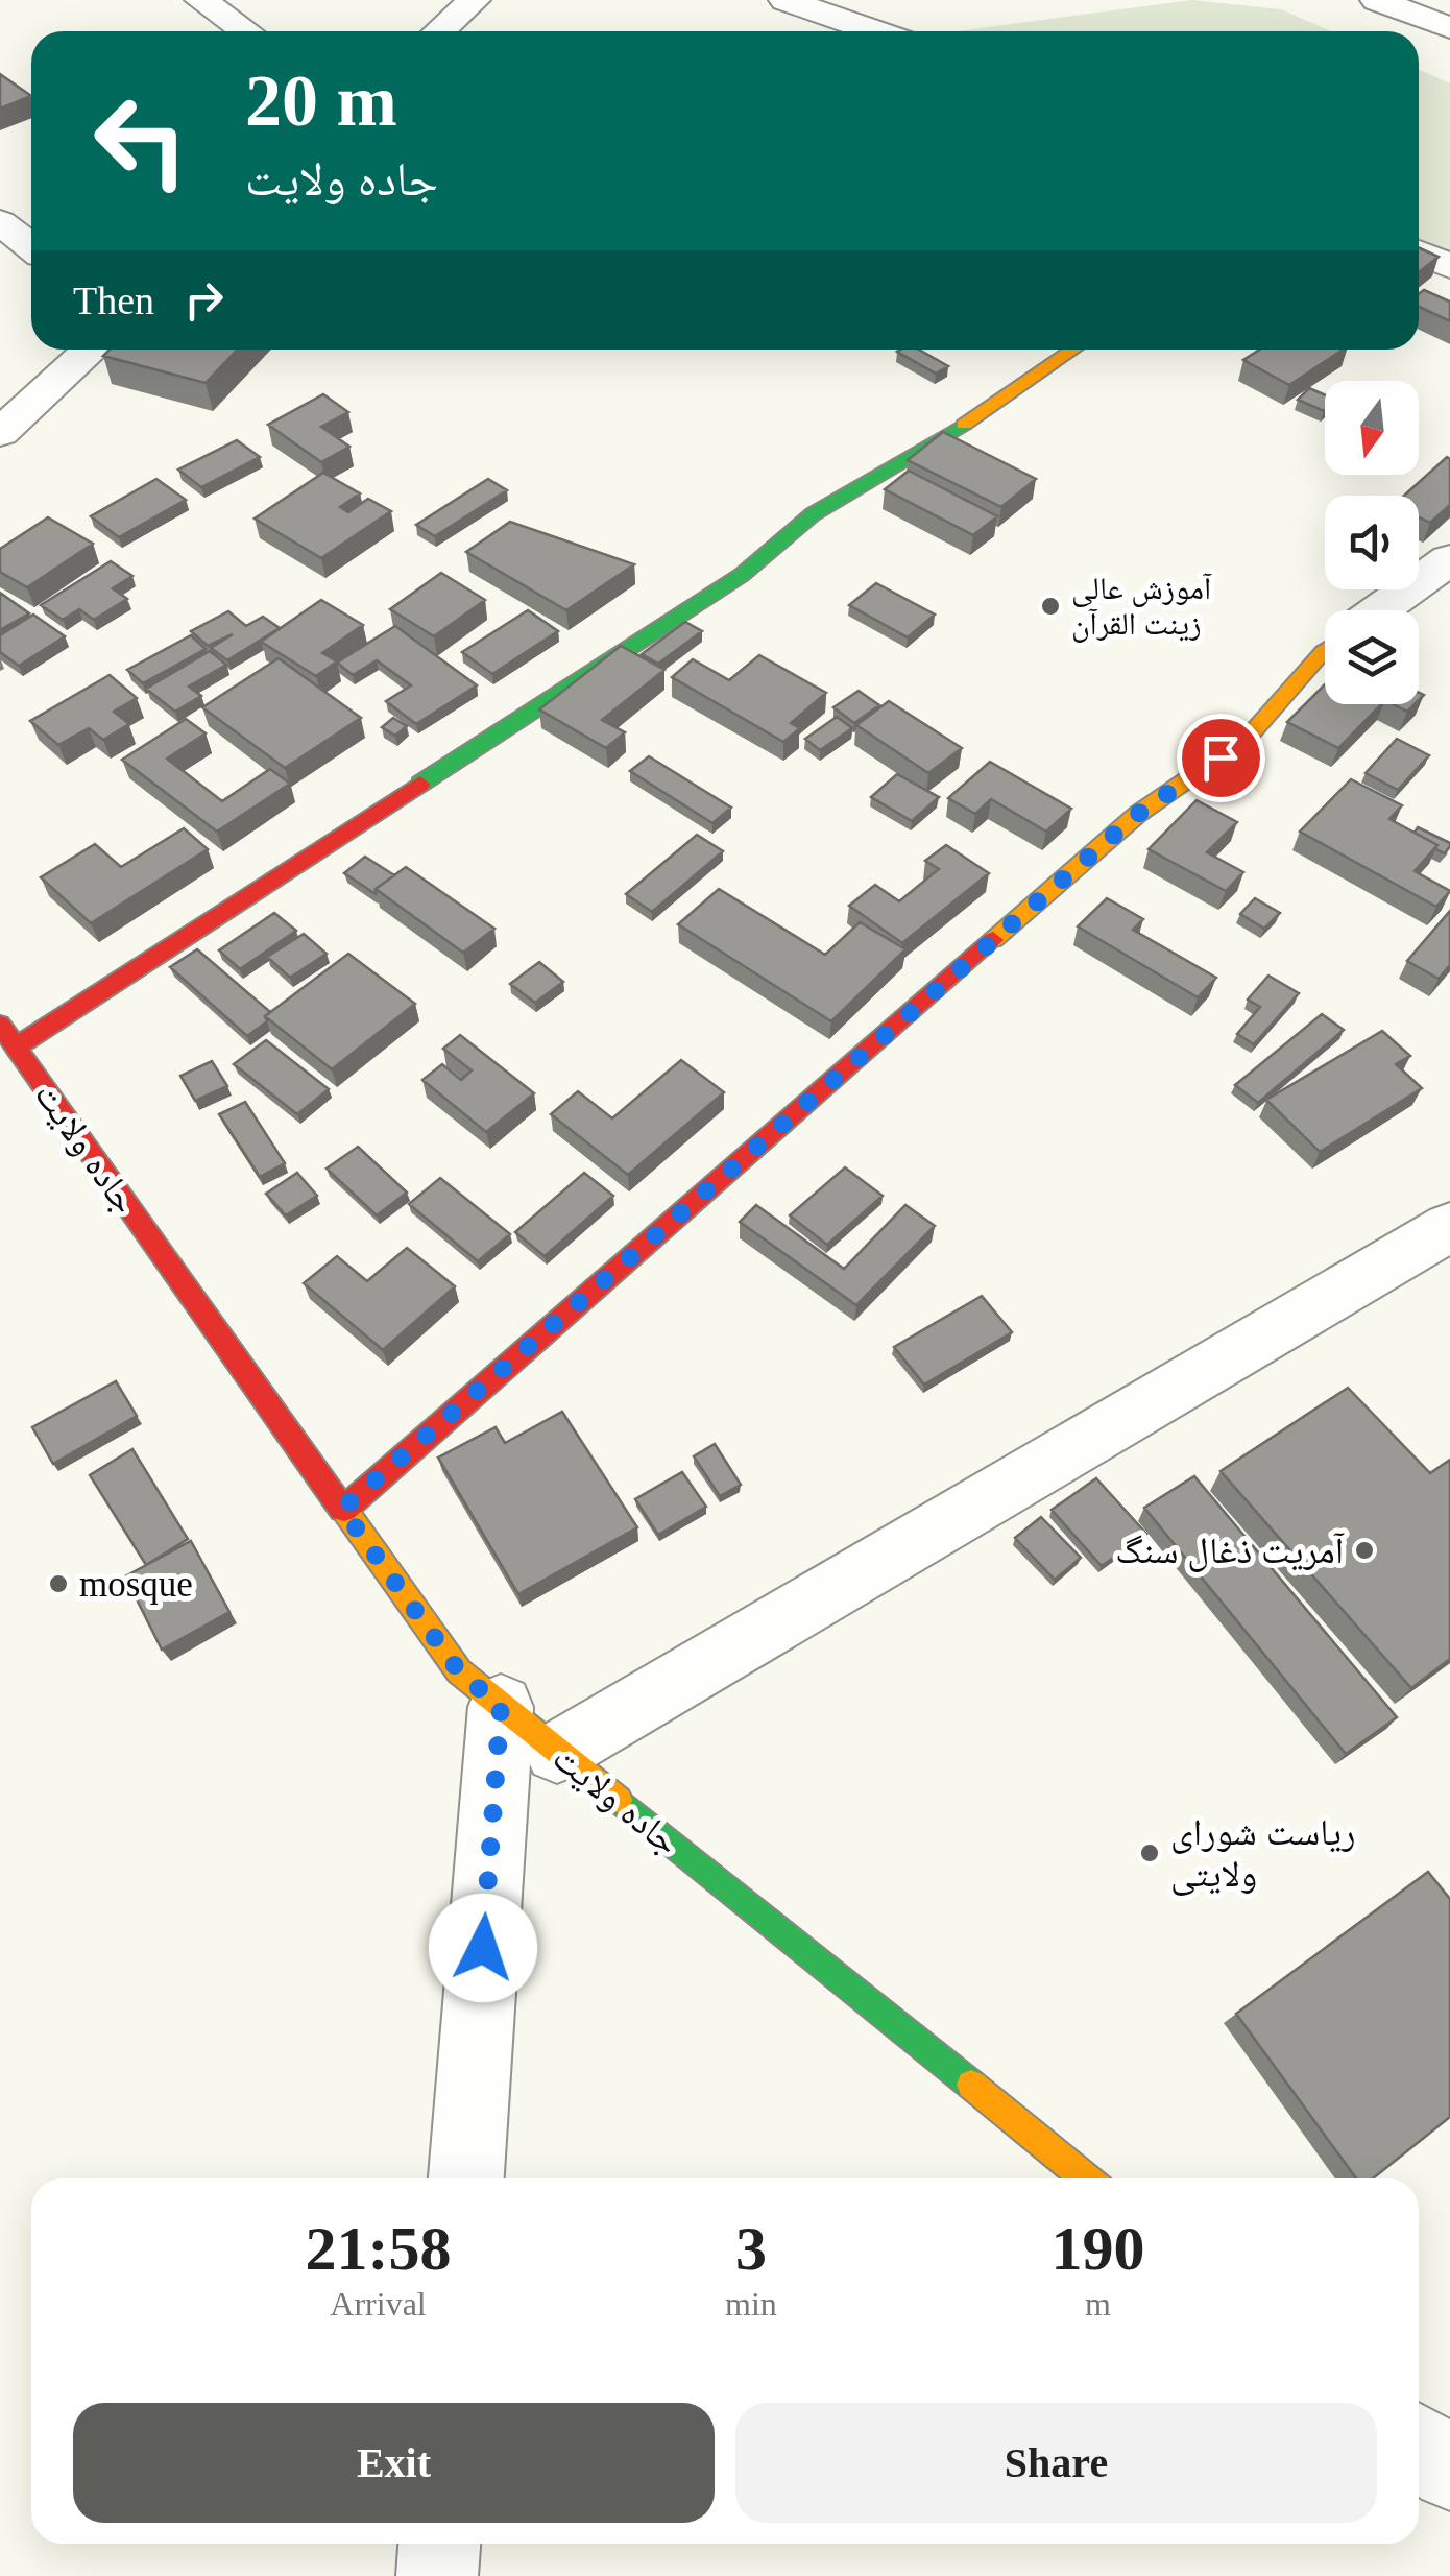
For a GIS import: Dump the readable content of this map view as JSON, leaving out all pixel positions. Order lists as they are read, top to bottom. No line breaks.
{"streets":{"street":["جاده ولایت"]},"places":["آموزش عالی زینت القرآن","آمریت ذغال سنگ","mosque","ریاست شورای ولایتی"],"north":"bottom","page":{"turn":["20 m","جاده ولایت"],"then":"Then","eta":["21:58","Arrival","3","min","190","m"],"buttons":["Exit","Share"]}}
